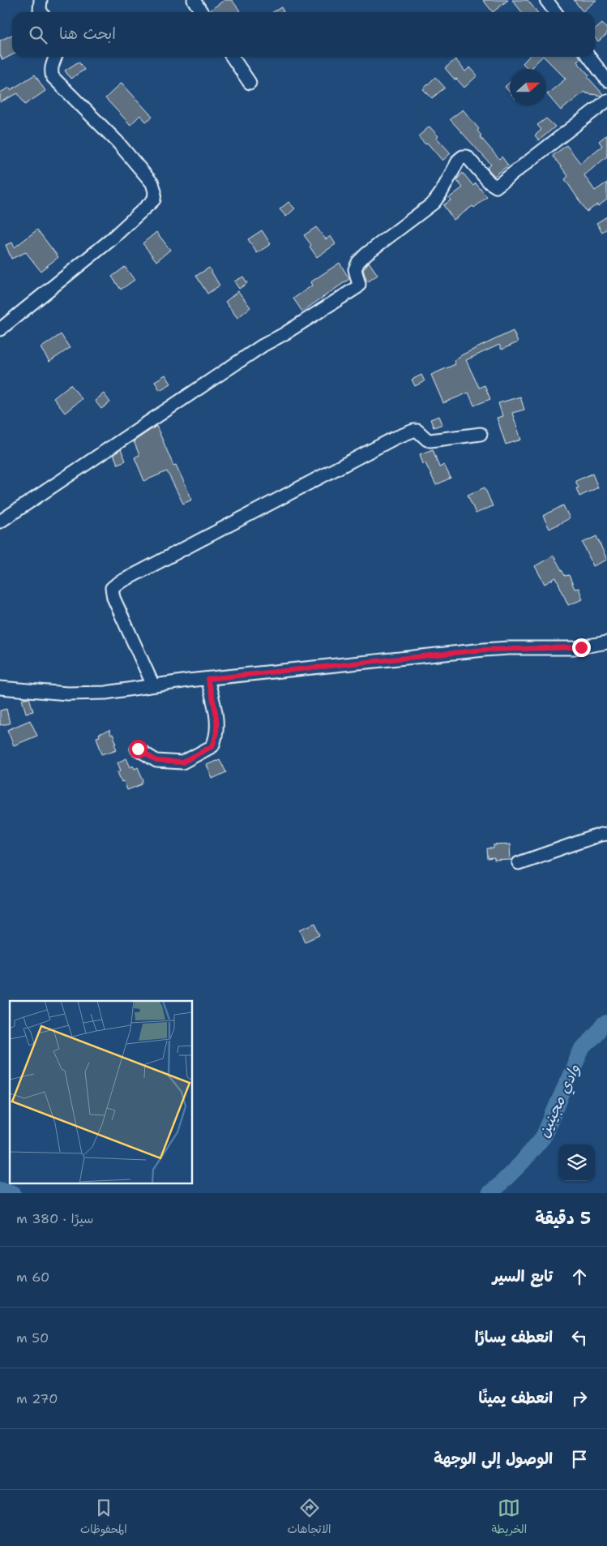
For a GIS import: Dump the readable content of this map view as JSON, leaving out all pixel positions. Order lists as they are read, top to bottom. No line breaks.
{"water":["وادي مجينين"],"north":"right","page":{"search":"ابحث هنا","heading":["5 دقيقة","سيرًا · 380 m"],"list":[["تابع السير","60 m"],["انعطف يسارًا","50 m"],["انعطف يمينًا","270 m"],"الوصول إلى الوجهة"],"nav":["الخريطة","الاتجاهات","المحفوظات"]}}
